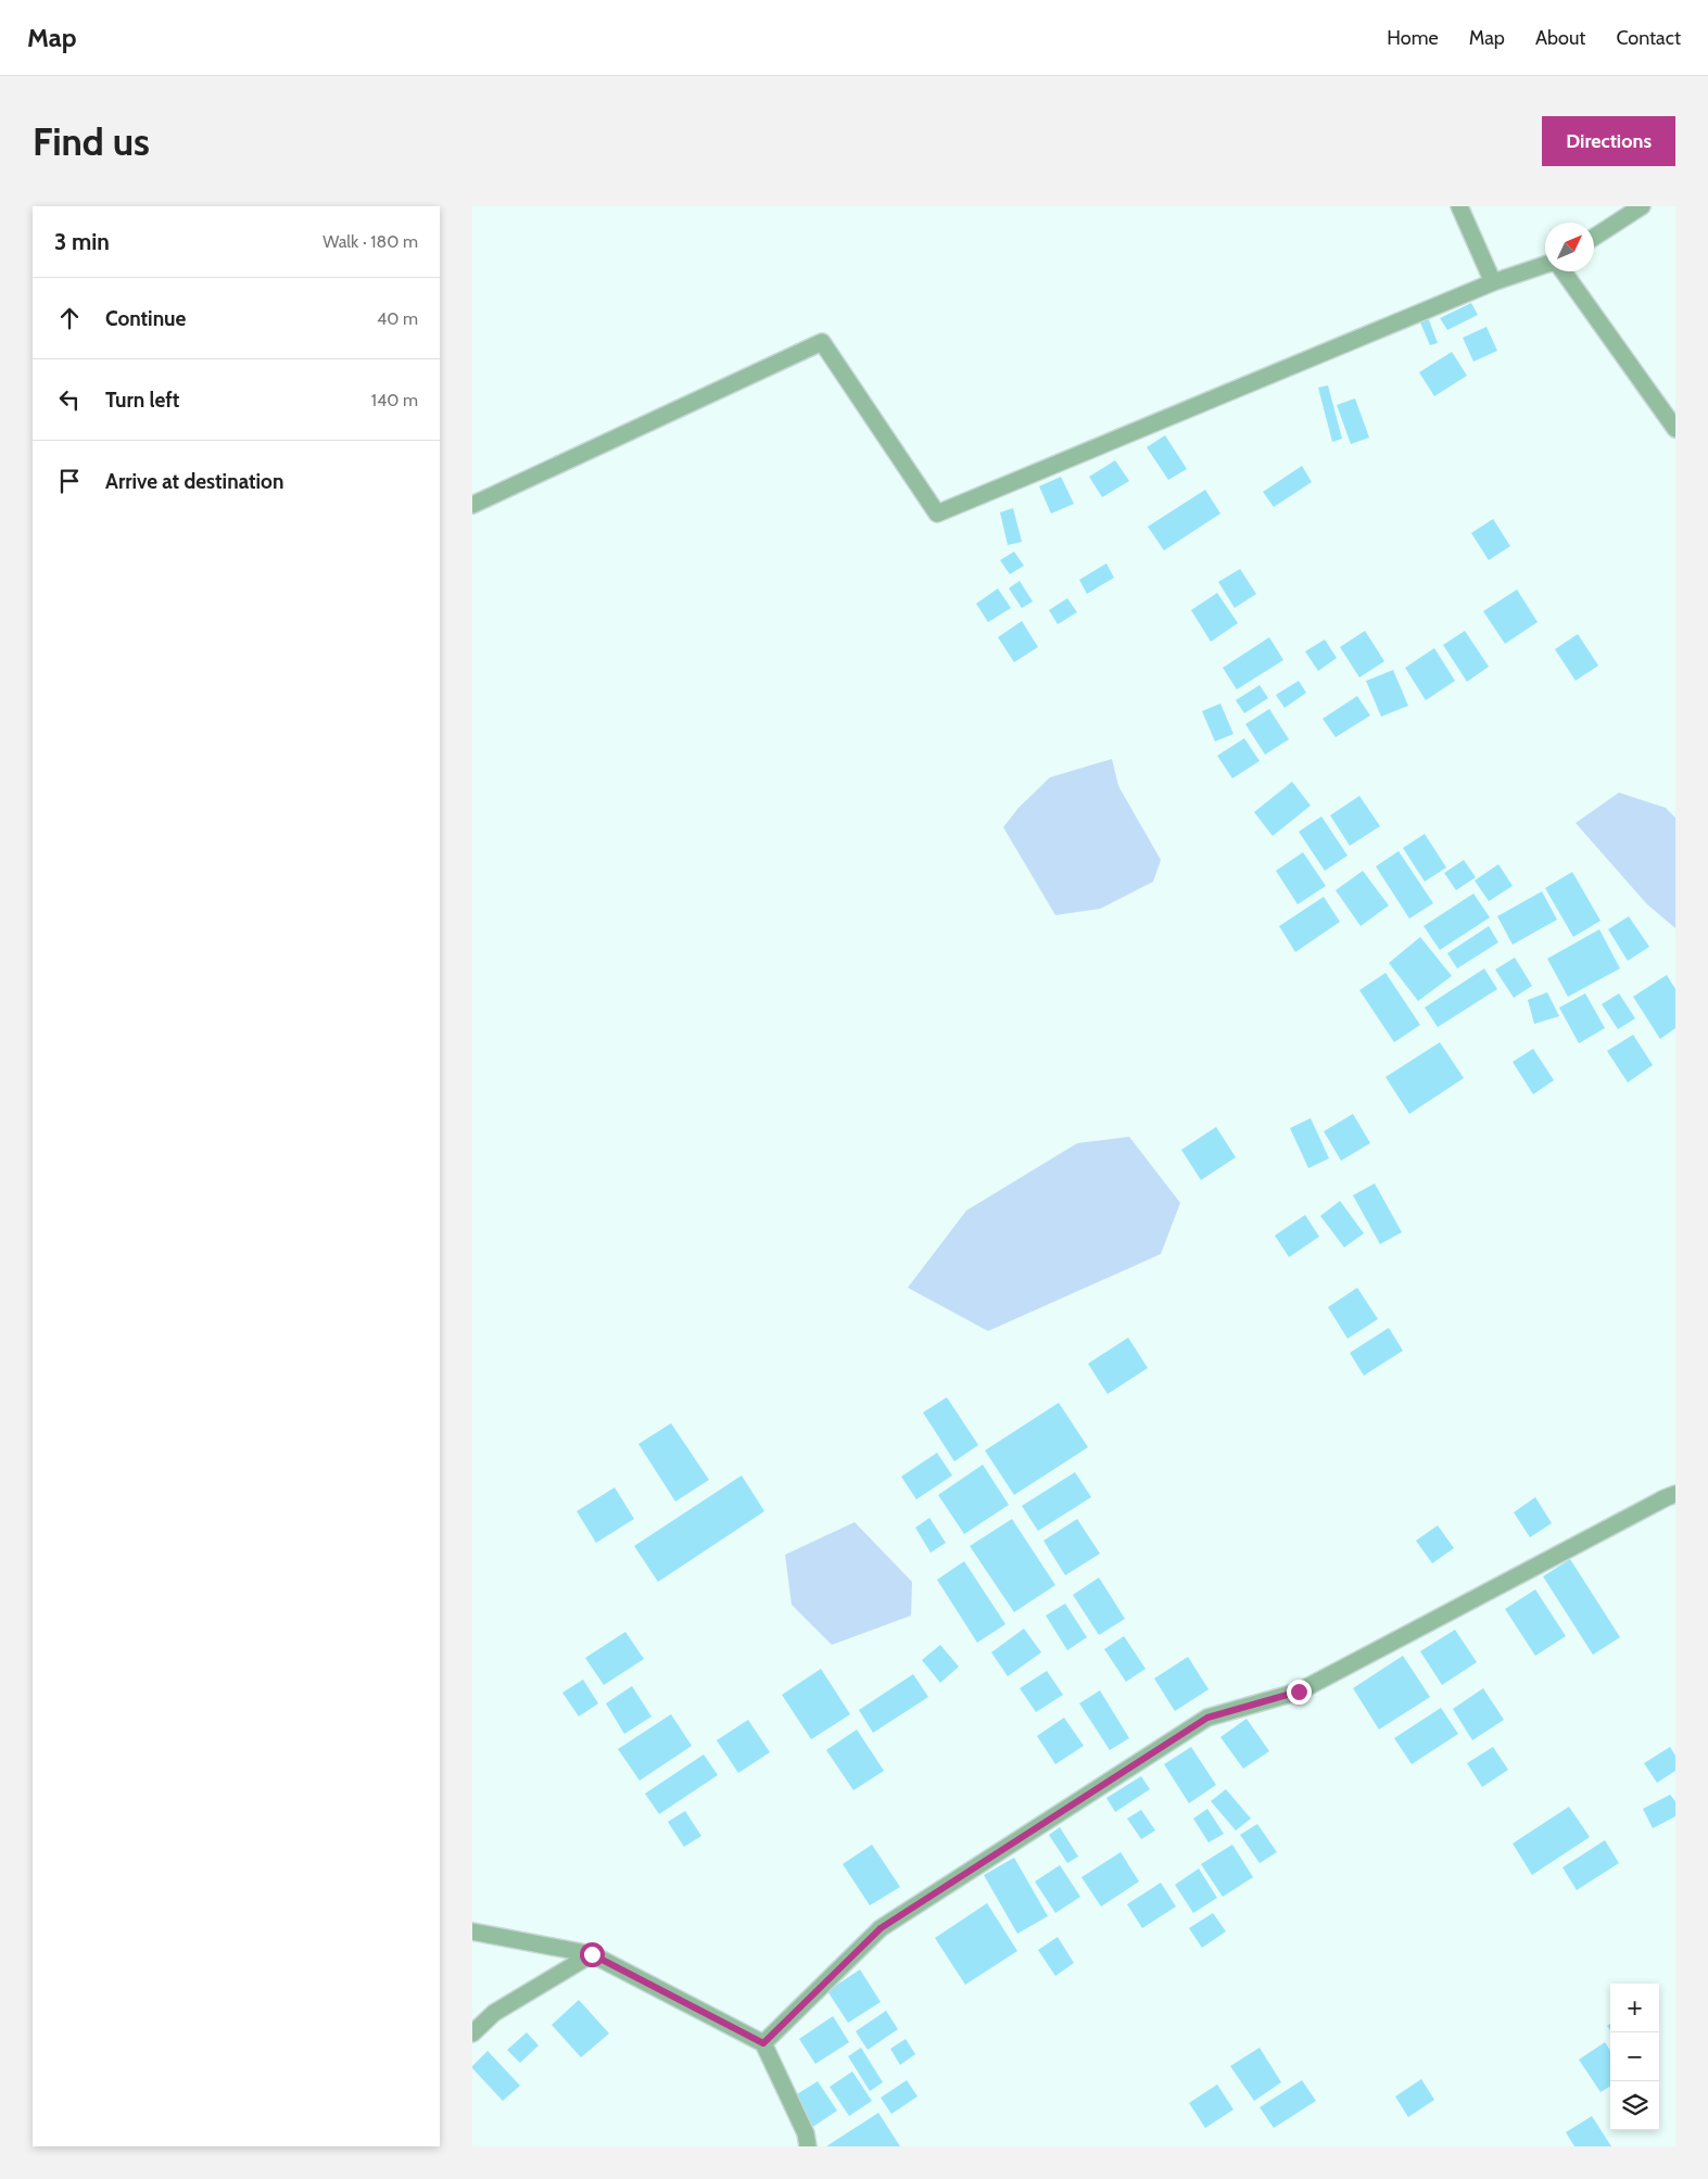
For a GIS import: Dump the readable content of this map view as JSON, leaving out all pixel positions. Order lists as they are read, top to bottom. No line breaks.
{"north":"top right","page":{"header":"Map","nav":["Home","Map","About","Contact"],"buttons":"Directions","title":"Find us","heading":["3 min","Walk · 180 m"],"list":[["Continue","40 m"],["Turn left","140 m"],"Arrive at destination"],"map_buttons":["+","−"]}}
